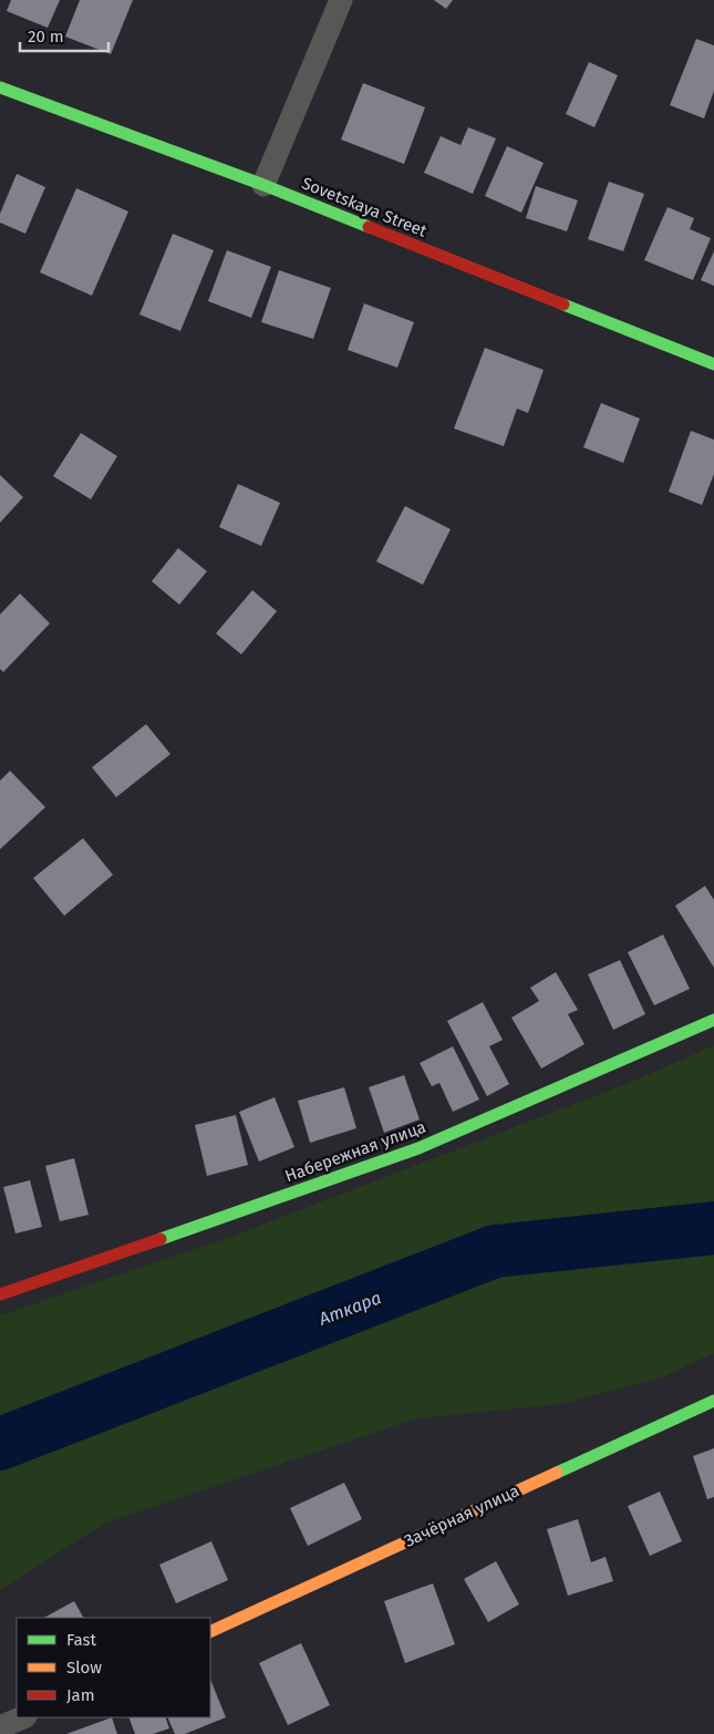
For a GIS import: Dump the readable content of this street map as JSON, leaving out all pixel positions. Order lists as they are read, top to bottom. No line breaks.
{"streets":{"street":["Sovetskaya Street","Набережная улица","Зачёрная улица"]},"water":["Аткара"],"legend":["Fast","Slow","Jam"],"scale_bar":"20 m"}
